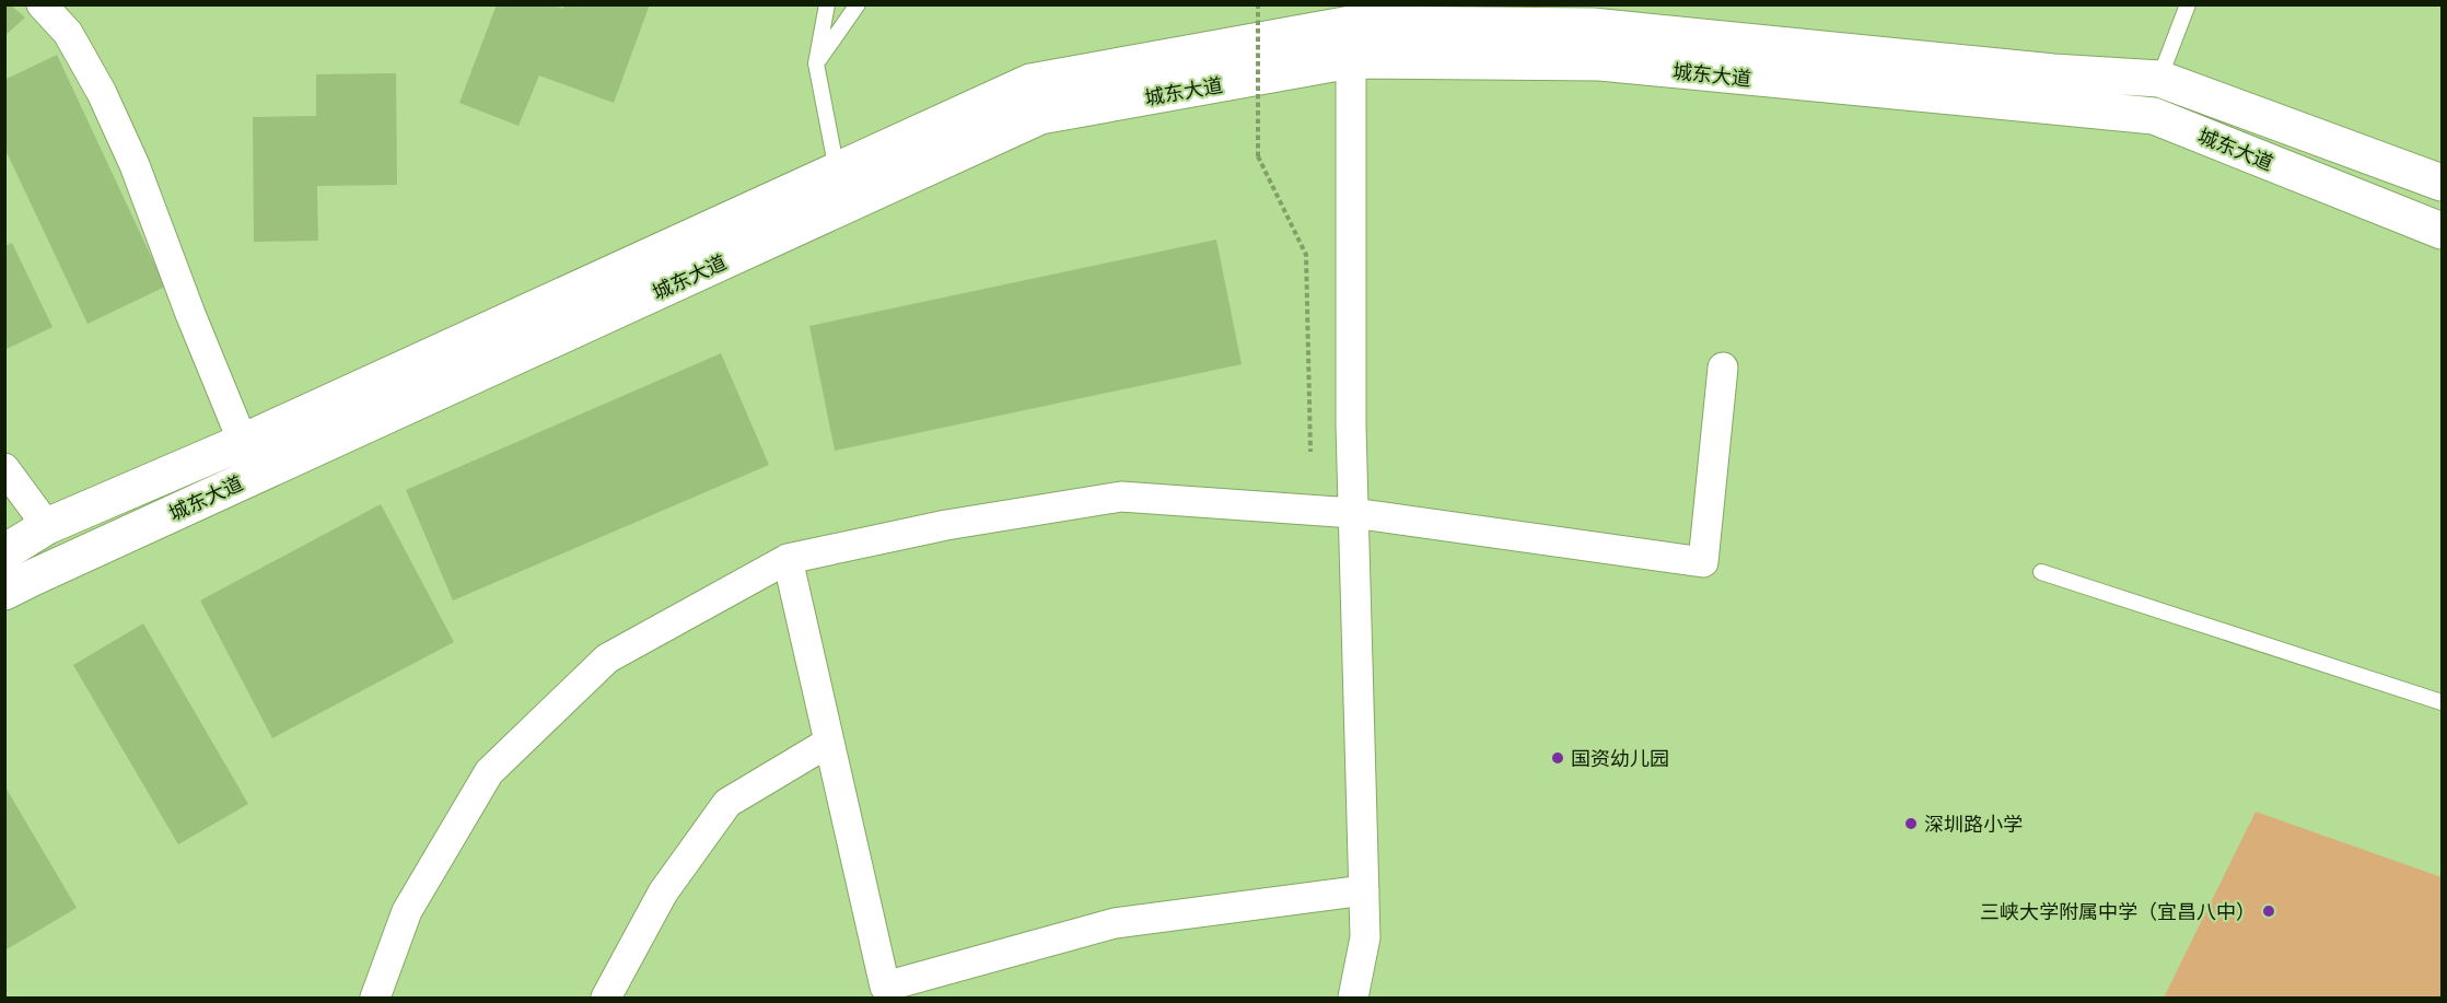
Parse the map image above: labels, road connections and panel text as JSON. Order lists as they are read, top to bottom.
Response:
{
  "streets": {
    "main road": ["城东大道"]
  },
  "places": ["国资幼儿园", "深圳路小学", "三峡大学附属中学（宜昌八中）"]
}
